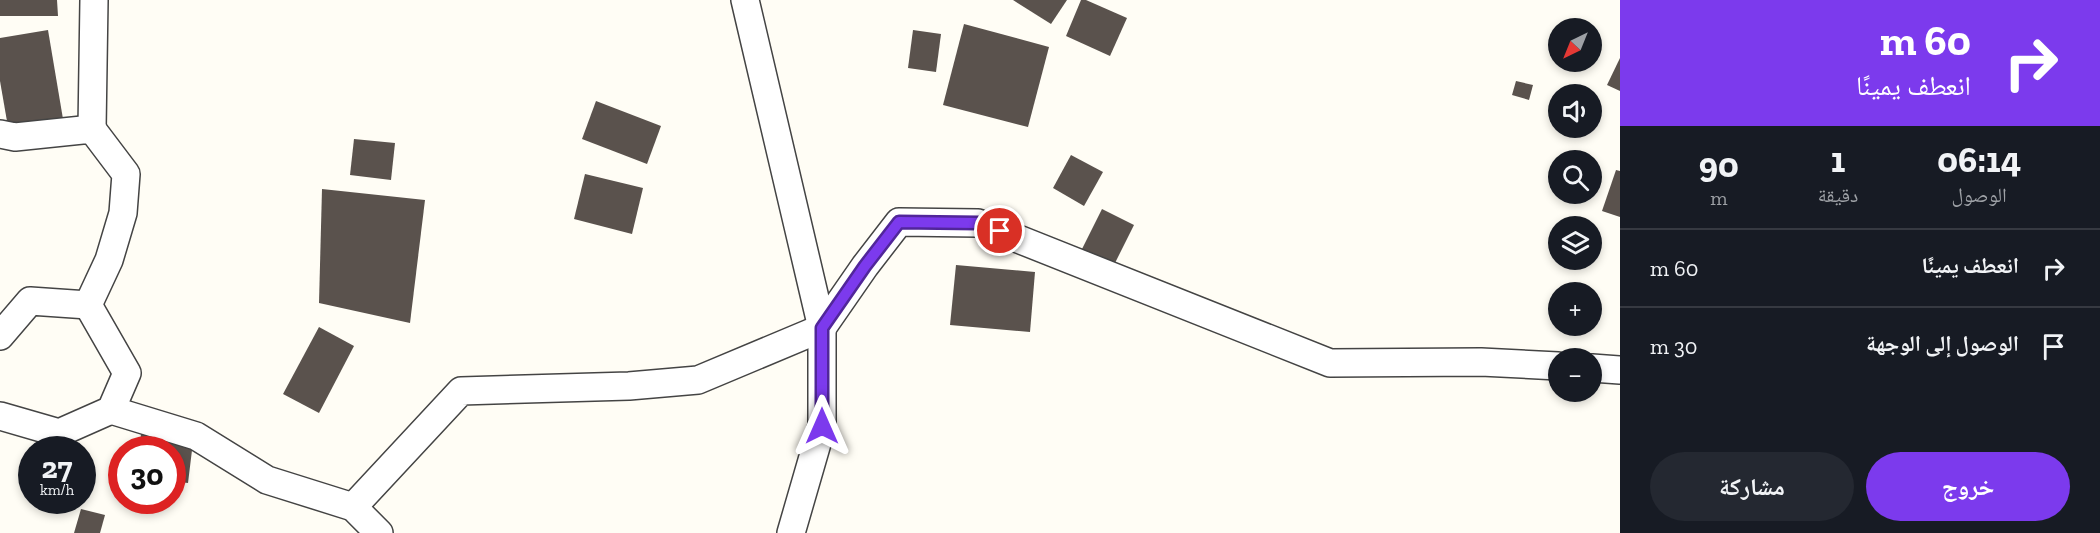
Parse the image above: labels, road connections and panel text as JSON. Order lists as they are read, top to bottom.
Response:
{
  "north": "bottom left",
  "page": {
    "turn": ["60 m", "انعطف يمينًا"],
    "map_buttons": ["+", "−"],
    "eta": [
      "06:14",
      "الوصول",
      "1",
      "دقيقة",
      "90",
      "m"
    ],
    "list": [
      {
        "name": "انعطف يمينًا",
        "value": "60 m"
      },
      {
        "name": "الوصول إلى الوجهة",
        "value": "30 m"
      }
    ],
    "speed": "27 km/h",
    "limit": "30",
    "buttons": ["خروج", "مشاركة"]
  }
}
